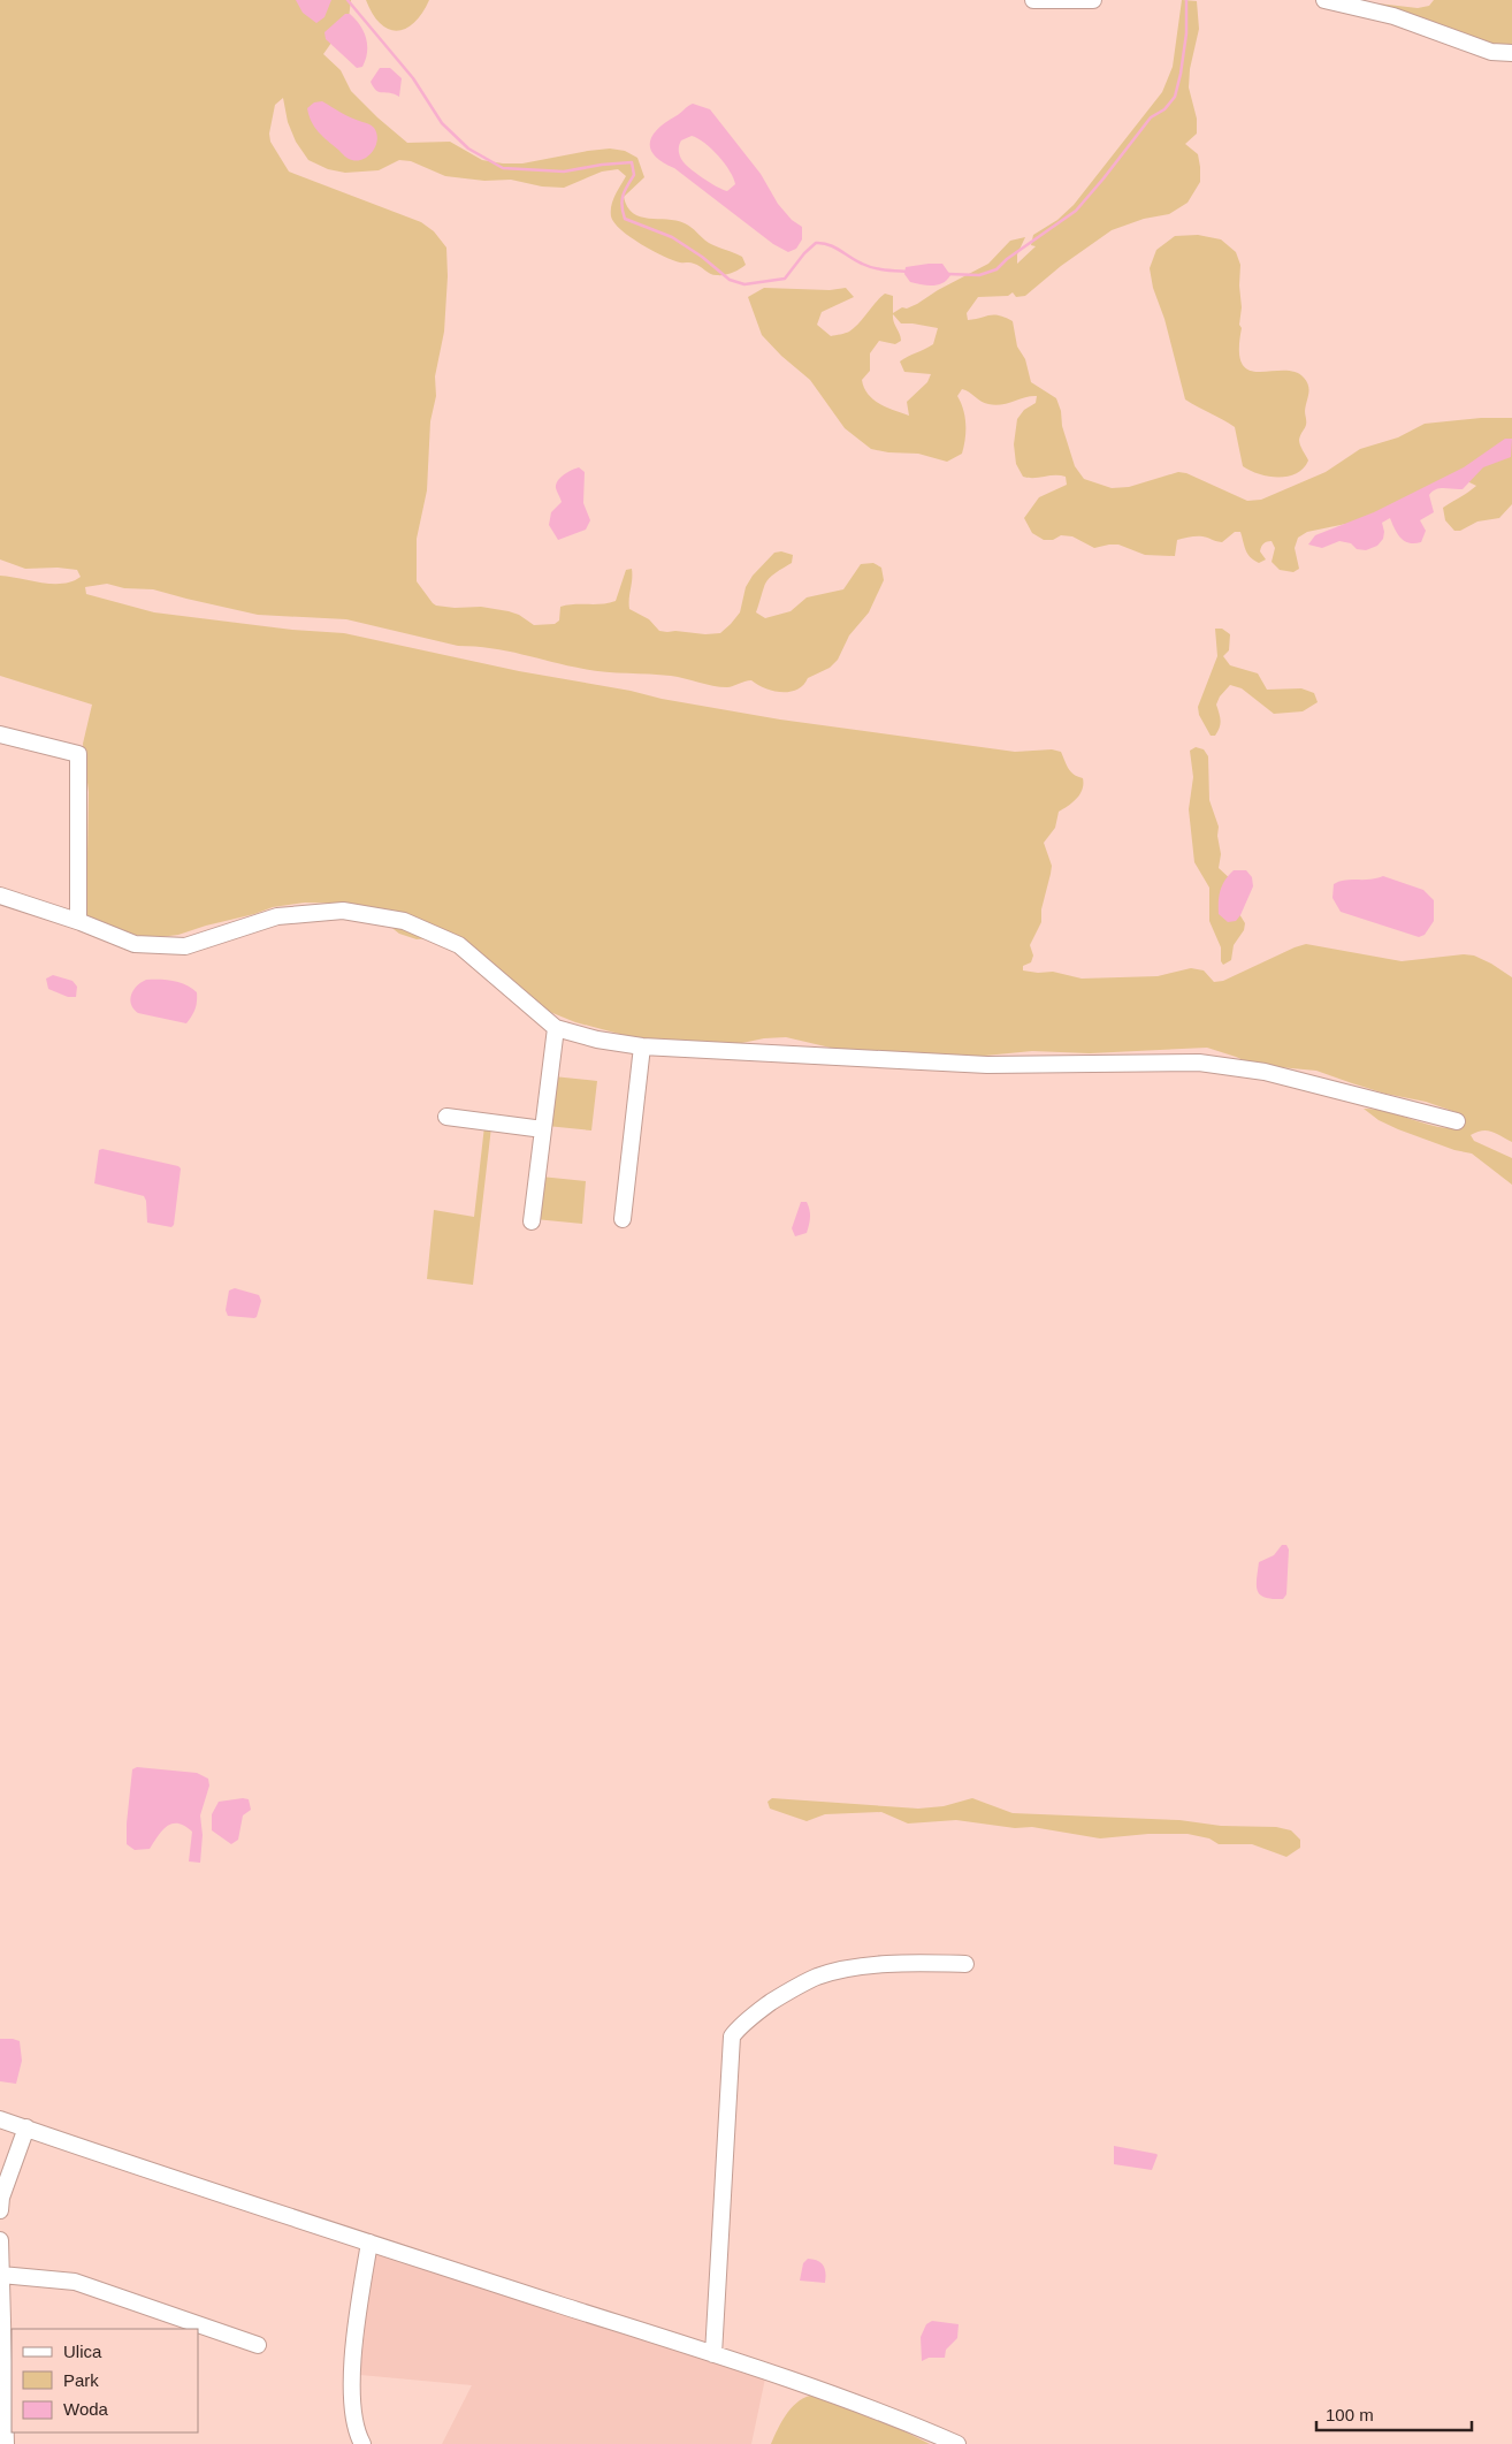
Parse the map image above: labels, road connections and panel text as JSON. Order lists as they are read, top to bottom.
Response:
{
  "legend": ["Ulica", "Park", "Woda"],
  "scale_bar": "100 m"
}
